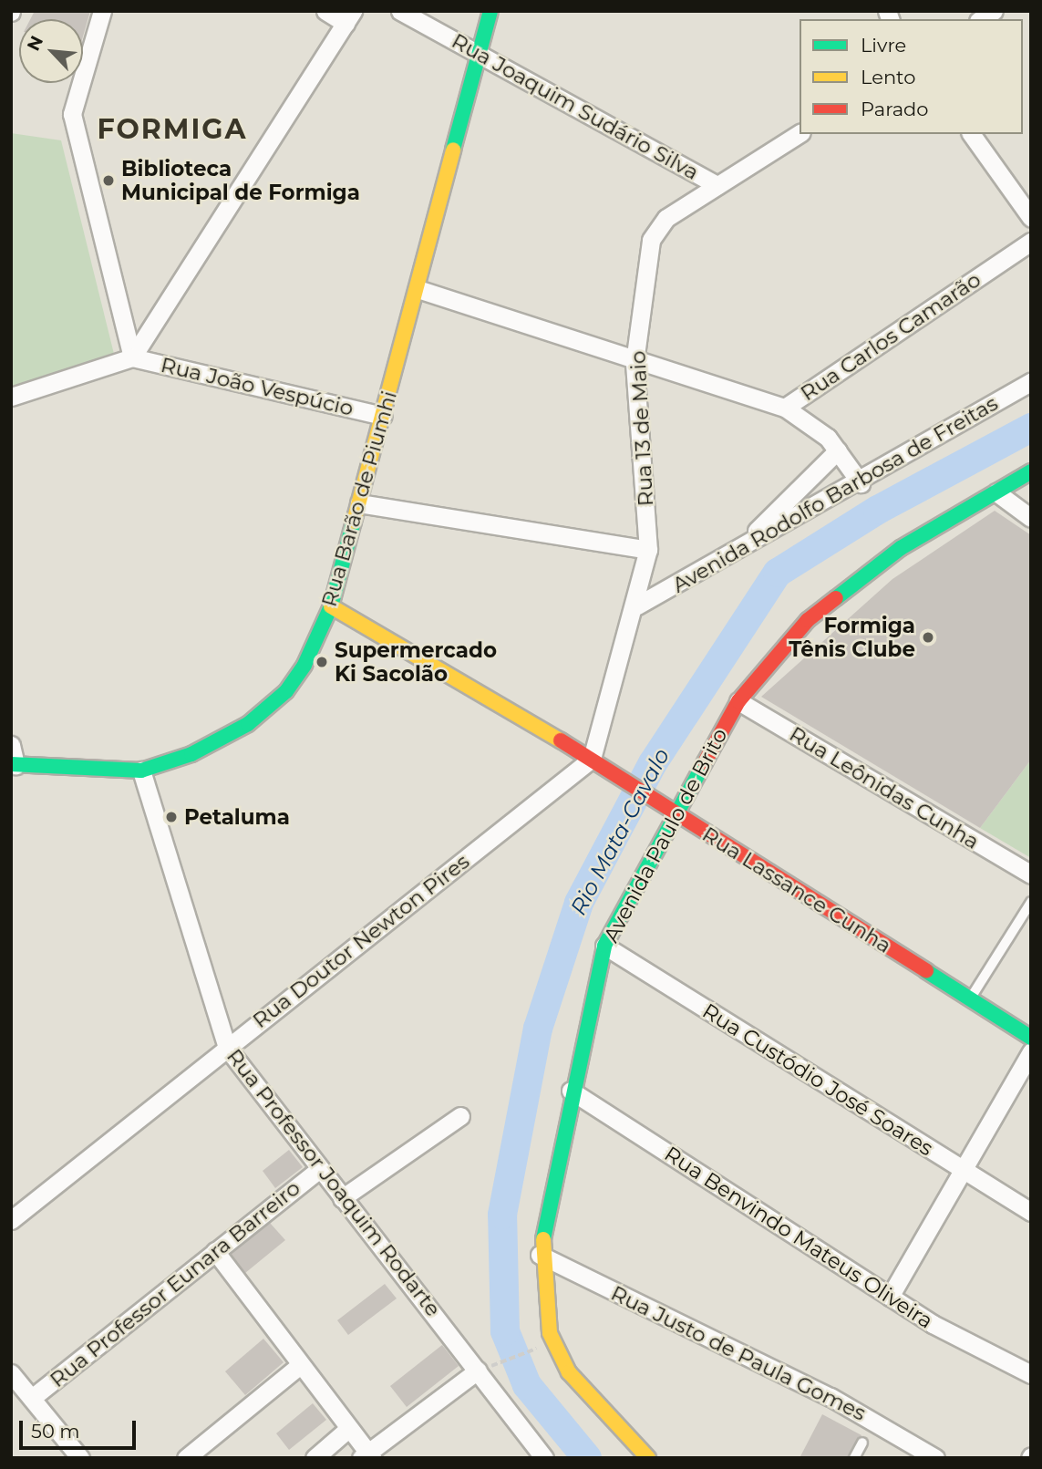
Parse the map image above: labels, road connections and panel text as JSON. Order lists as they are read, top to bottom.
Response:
{
  "streets": {
    "street": [
      "Rua Joaquim Sudário Silva",
      "Rua Carlos Camarão",
      "Rua João Vespúcio",
      "Rua 13 de Maio",
      "Avenida Rodolfo Barbosa de Freitas",
      "Rua Barão de Piumhi",
      "Rua Leônidas Cunha",
      "Avenida Paulo de Brito",
      "Rua Lassance Cunha",
      "Rua Doutor Newton Pires",
      "Rua Custódio José Soares",
      "Rua Professor Joaquim Rodarte",
      "Rua Benvindo Mateus Oliveira",
      "Rua Professor Eunara Barreiro",
      "Rua Justo de Paula Gomes"
    ]
  },
  "crossings": [
    ["Rua Joaquim Sudário Silva", "Rua 13 de Maio"],
    ["Rua Joaquim Sudário Silva", "Rua Barão de Piumhi"],
    ["Rua Carlos Camarão", "Rua 13 de Maio"],
    ["Rua Carlos Camarão", "Rua Barão de Piumhi"],
    ["Rua João Vespúcio", "Rua Barão de Piumhi"],
    ["Rua 13 de Maio", "Avenida Rodolfo Barbosa de Freitas"],
    ["Rua 13 de Maio", "Rua Lassance Cunha"],
    ["Rua 13 de Maio", "Rua Doutor Newton Pires"],
    ["Rua Barão de Piumhi", "Rua Lassance Cunha"],
    ["Rua Barão de Piumhi", "Rua Professor Joaquim Rodarte"],
    ["Rua Leônidas Cunha", "Avenida Paulo de Brito"],
    ["Avenida Paulo de Brito", "Rua Lassance Cunha"],
    ["Avenida Paulo de Brito", "Rua Custódio José Soares"],
    ["Avenida Paulo de Brito", "Rua Benvindo Mateus Oliveira"],
    ["Avenida Paulo de Brito", "Rua Justo de Paula Gomes"],
    ["Rua Lassance Cunha", "Rua Doutor Newton Pires"],
    ["Rua Doutor Newton Pires", "Rua Professor Joaquim Rodarte"],
    ["Rua Professor Joaquim Rodarte", "Rua Professor Eunara Barreiro"]
  ],
  "districts": ["FORMIGA"],
  "water": ["Rio Mata-Cavalo"],
  "places": [
    "Biblioteca Municipal de Formiga",
    "Formiga Tênis Clube",
    "Supermercado Ki Sacolão",
    "Petaluma"
  ],
  "legend": ["Livre", "Lento", "Parado"],
  "scale_bar": "50 m",
  "north": "top left"
}
